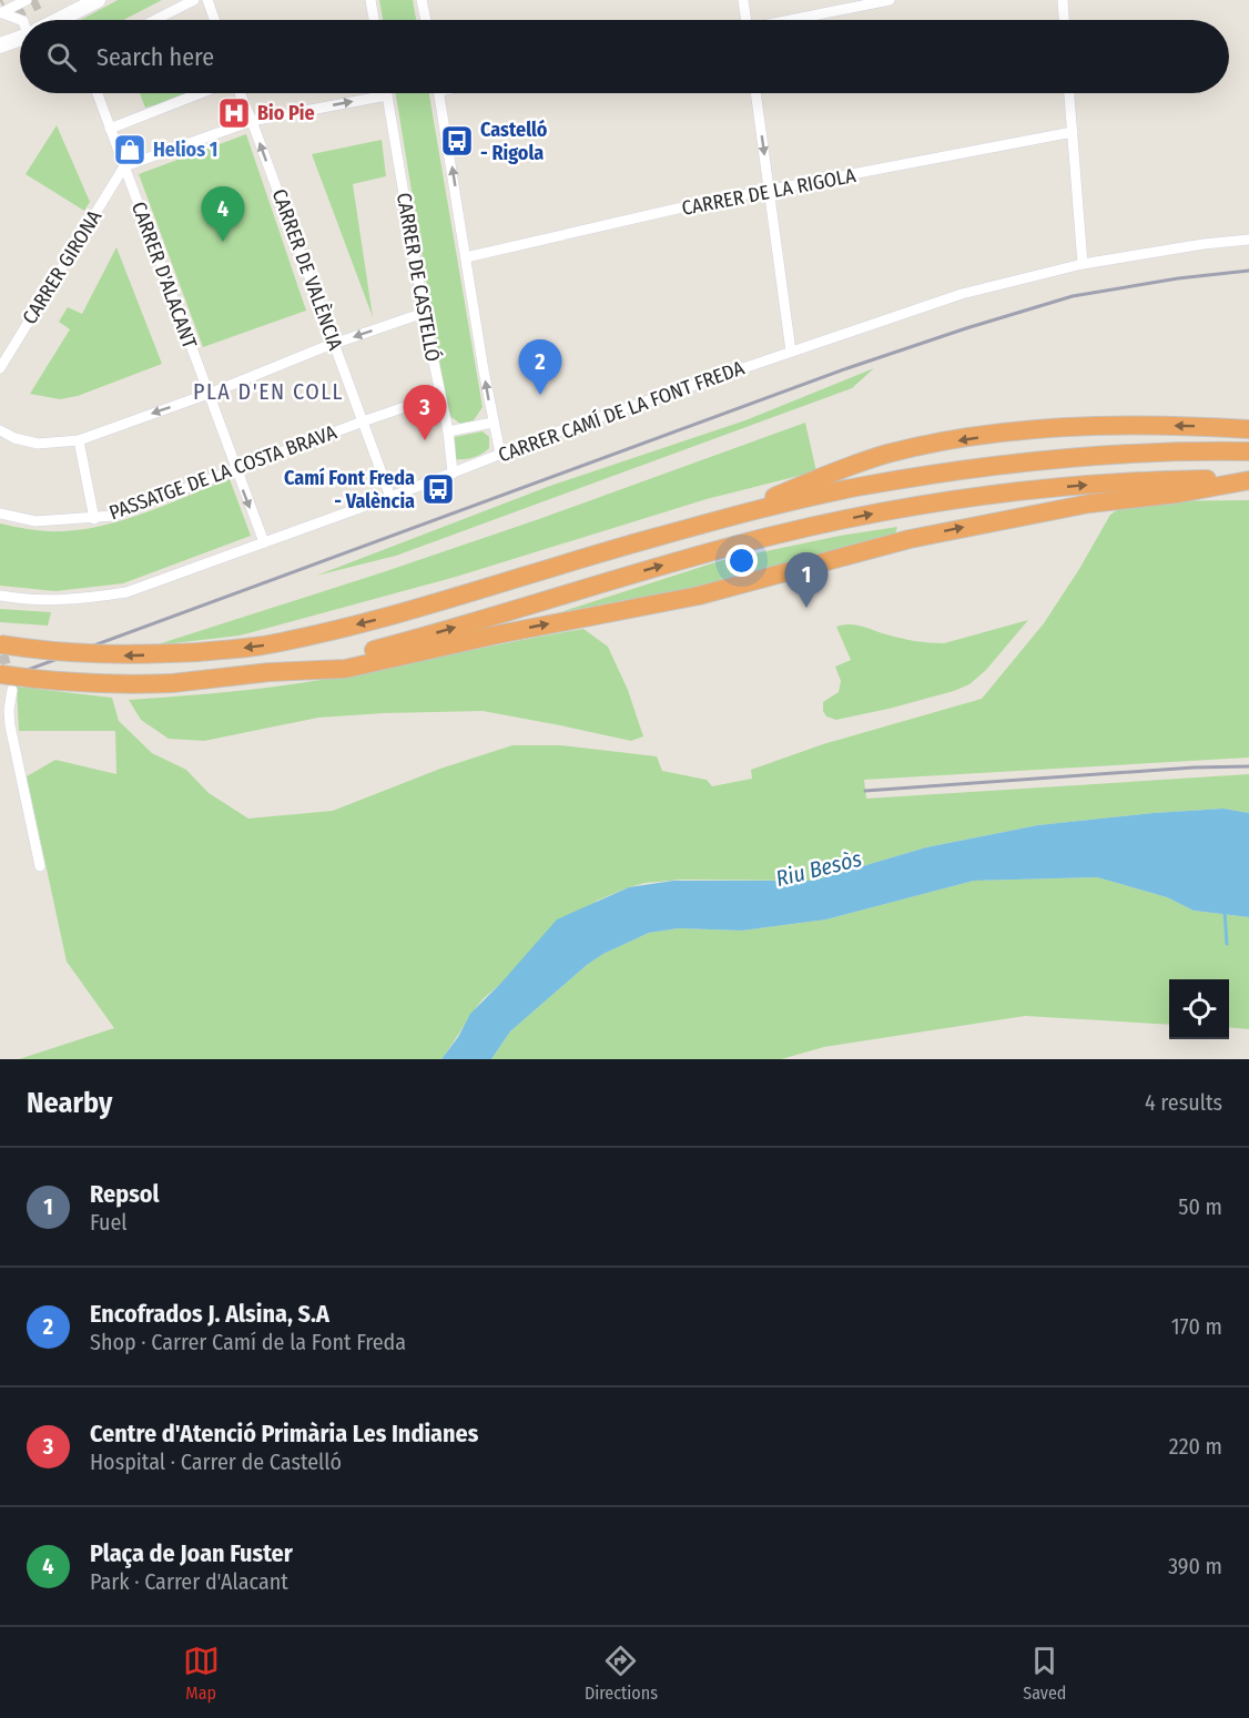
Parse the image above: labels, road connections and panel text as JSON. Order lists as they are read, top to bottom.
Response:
{
  "streets": {
    "street": [
      "CARRER DE LA RIGOLA",
      "CARRER GIRONA",
      "CARRER DE VALÈNCIA",
      "CARRER D'ALACANT",
      "CARRER DE CASTELLÓ",
      "CARRER CAMÍ DE LA FONT FREDA",
      "PASSATGE DE LA COSTA BRAVA"
    ]
  },
  "crossings": [
    ["CARRER GIRONA", "CARRER D'ALACANT"],
    ["CARRER DE VALÈNCIA", "CARRER CAMÍ DE LA FONT FREDA"],
    ["CARRER DE VALÈNCIA", "PASSATGE DE LA COSTA BRAVA"],
    ["CARRER D'ALACANT", "CARRER CAMÍ DE LA FONT FREDA"],
    ["CARRER D'ALACANT", "PASSATGE DE LA COSTA BRAVA"],
    ["CARRER DE CASTELLÓ", "CARRER CAMÍ DE LA FONT FREDA"],
    ["CARRER DE CASTELLÓ", "PASSATGE DE LA COSTA BRAVA"]
  ],
  "one_way": ["CARRER DE VALÈNCIA"],
  "districts": ["PLA D'EN COLL"],
  "water": ["Riu Besòs"],
  "places": {
    "hospital": ["Bio Pie"],
    "bus stop": ["Castelló - Rigola", "Camí Font Freda - València"],
    "shop": ["Helios 1"]
  },
  "page": {
    "search": "Search here",
    "pins": [
      "4",
      "2",
      "3",
      "1"
    ],
    "heading": ["Nearby", "4 results"],
    "list": [
      {
        "mark": "1",
        "name": "Repsol",
        "note": "Fuel",
        "value": "50 m"
      },
      {
        "mark": "2",
        "name": "Encofrados J. Alsina, S.A",
        "note": "Shop · Carrer Camí de la Font Freda",
        "value": "170 m"
      },
      {
        "mark": "3",
        "name": "Centre d'Atenció Primària Les Indianes",
        "note": "Hospital · Carrer de Castelló",
        "value": "220 m"
      },
      {
        "mark": "4",
        "name": "Plaça de Joan Fuster",
        "note": "Park · Carrer d'Alacant",
        "value": "390 m"
      }
    ],
    "nav": ["Map", "Directions", "Saved"]
  }
}
